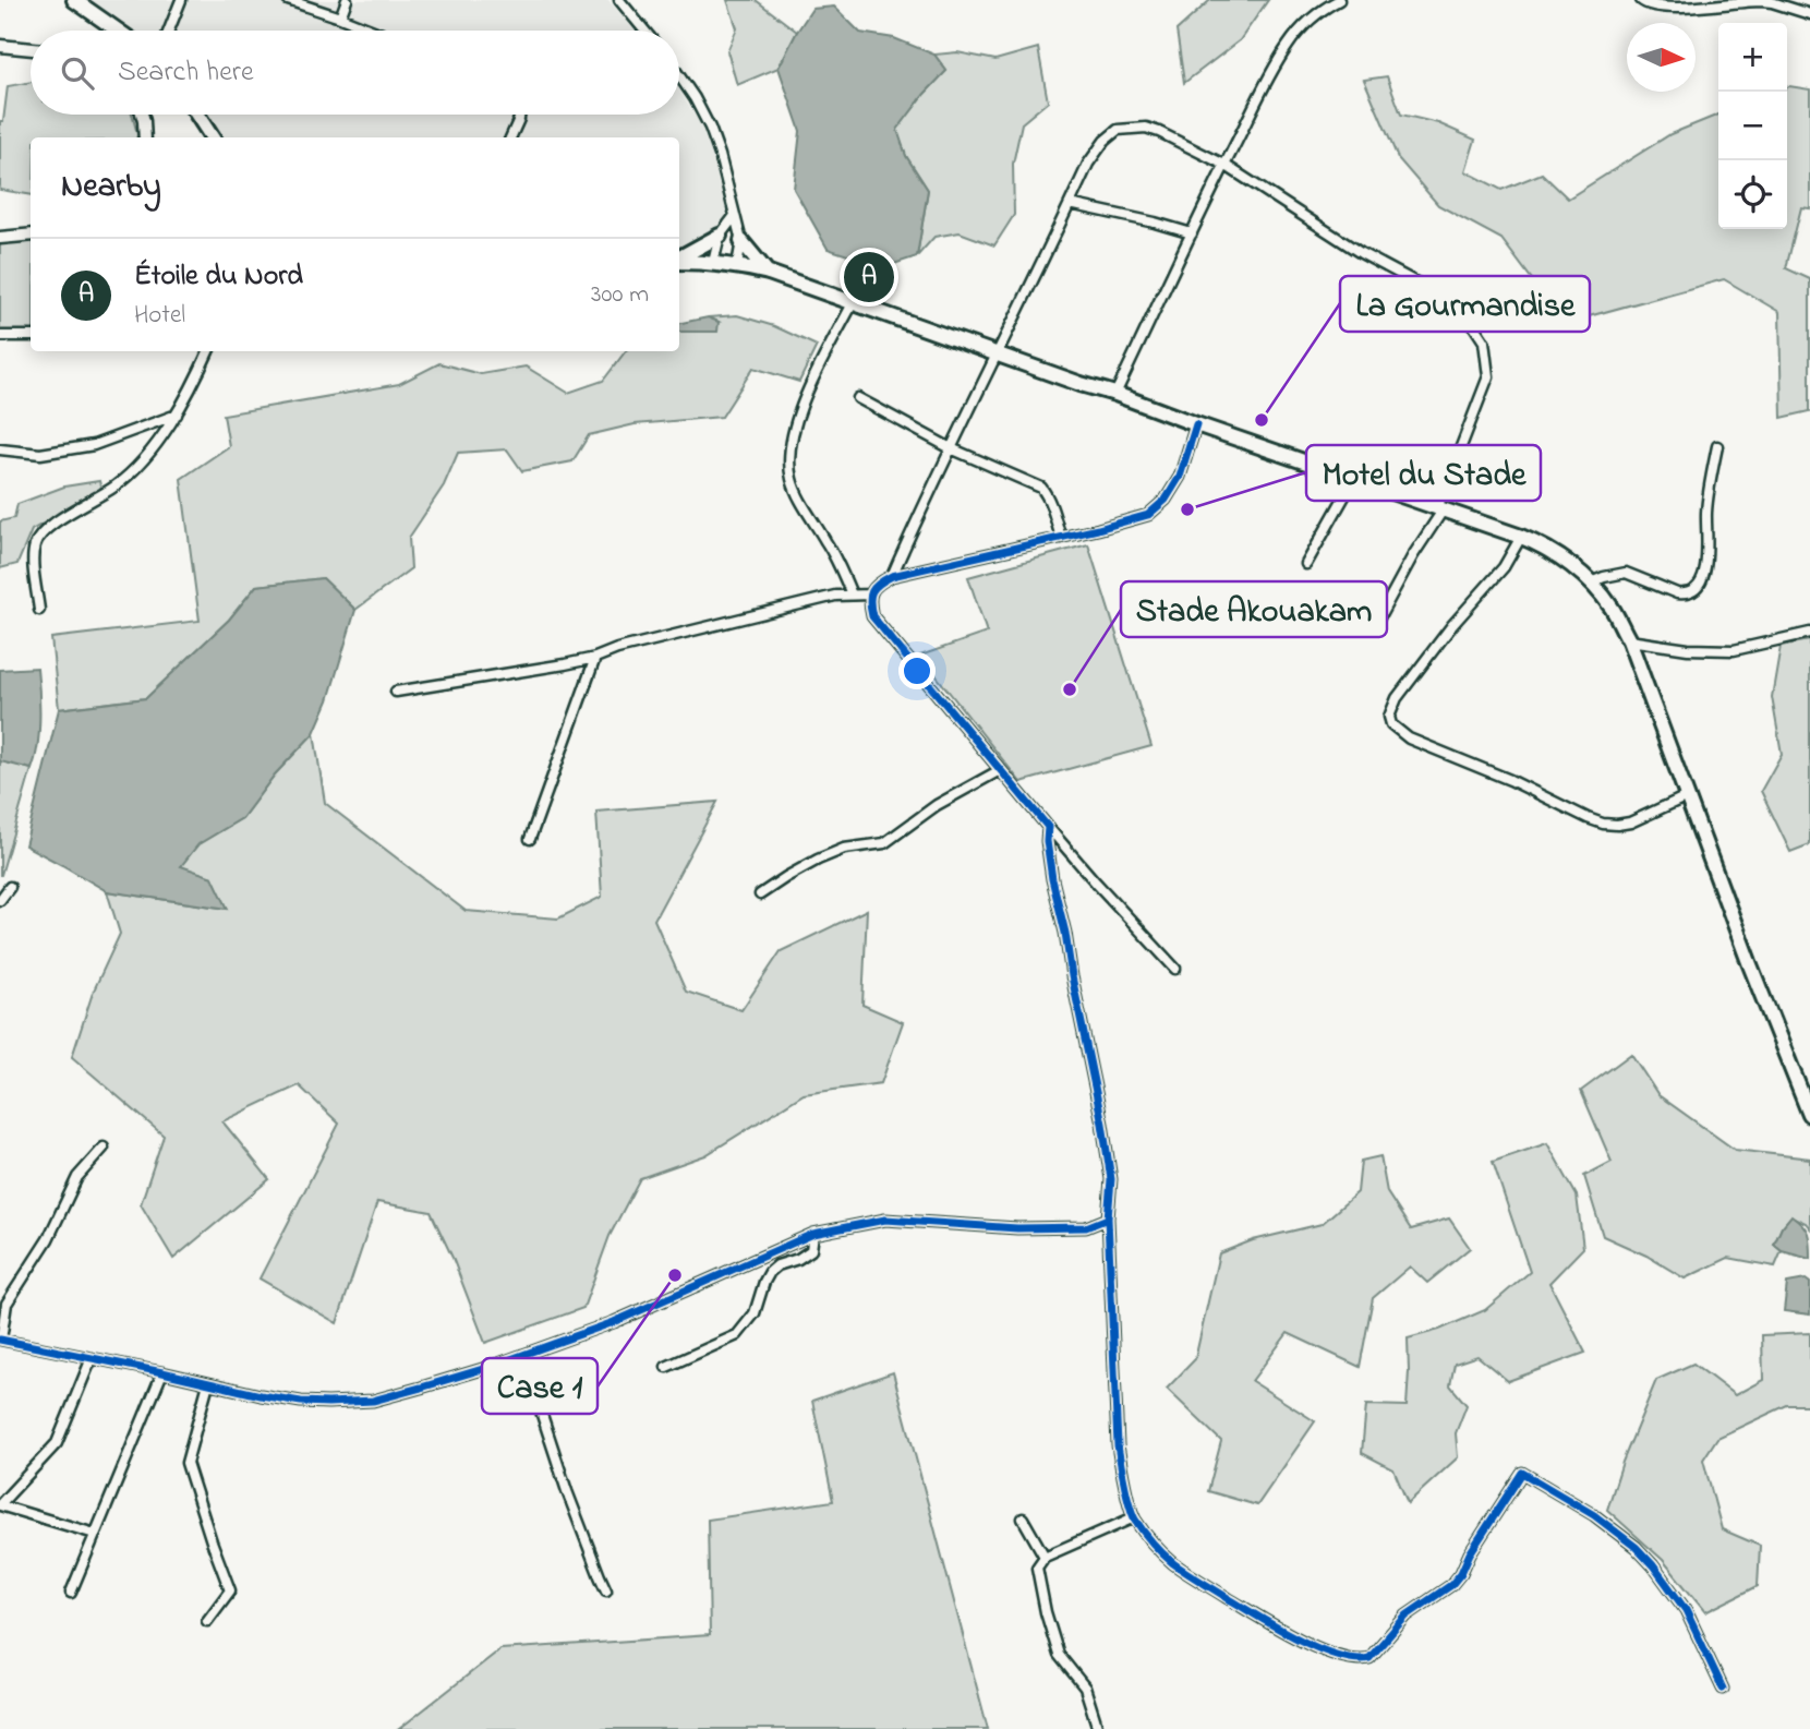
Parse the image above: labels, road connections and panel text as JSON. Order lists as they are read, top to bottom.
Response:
{
  "places": [
    "La Gourmandise",
    "Motel du Stade",
    "Stade Akouakam",
    "Case 1"
  ],
  "north": "right",
  "page": {
    "map_buttons": ["+", "−"],
    "search": "Search here",
    "heading": "Nearby",
    "list": [
      {
        "mark": "A",
        "name": "Étoile du Nord",
        "note": "Hotel",
        "value": "300 m"
      }
    ],
    "pins": "A"
  }
}
